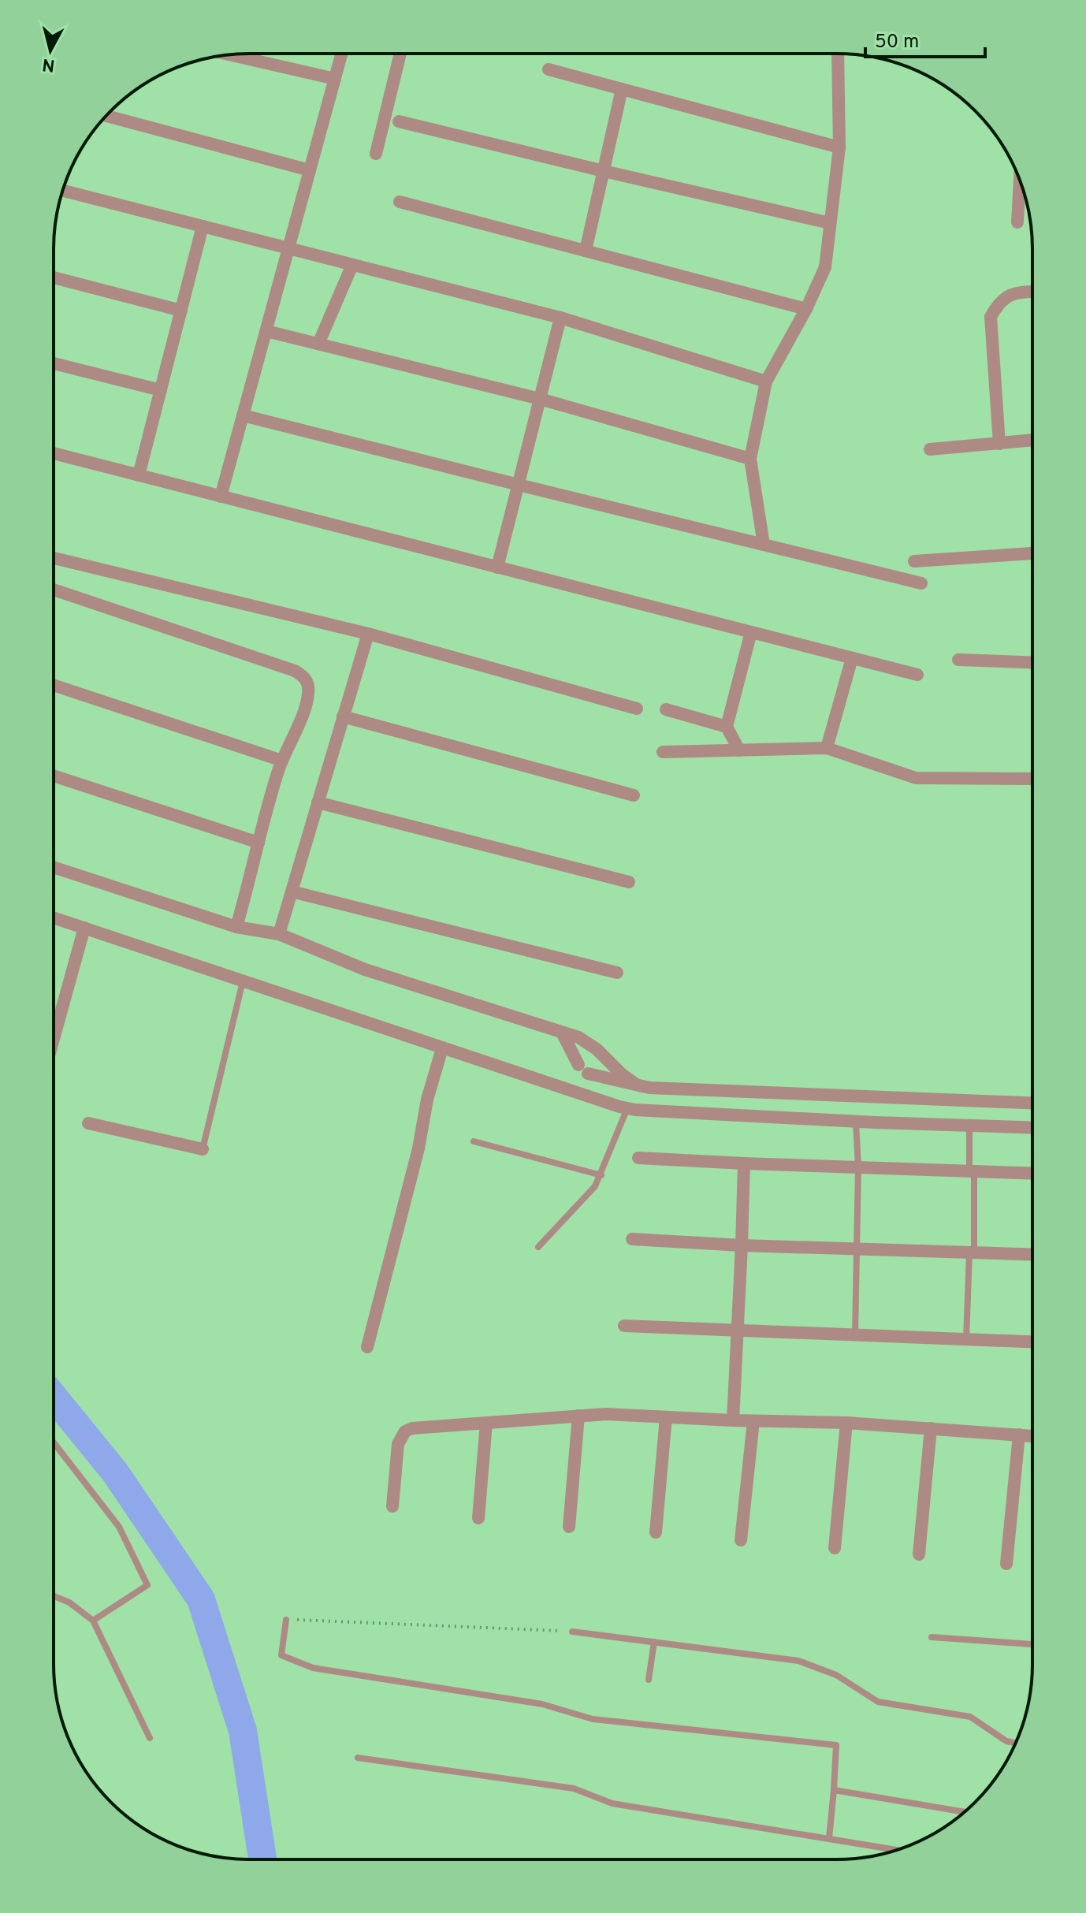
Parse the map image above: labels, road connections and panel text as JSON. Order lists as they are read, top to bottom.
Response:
{
  "scale_bar": "50 m",
  "north": "bottom"
}
